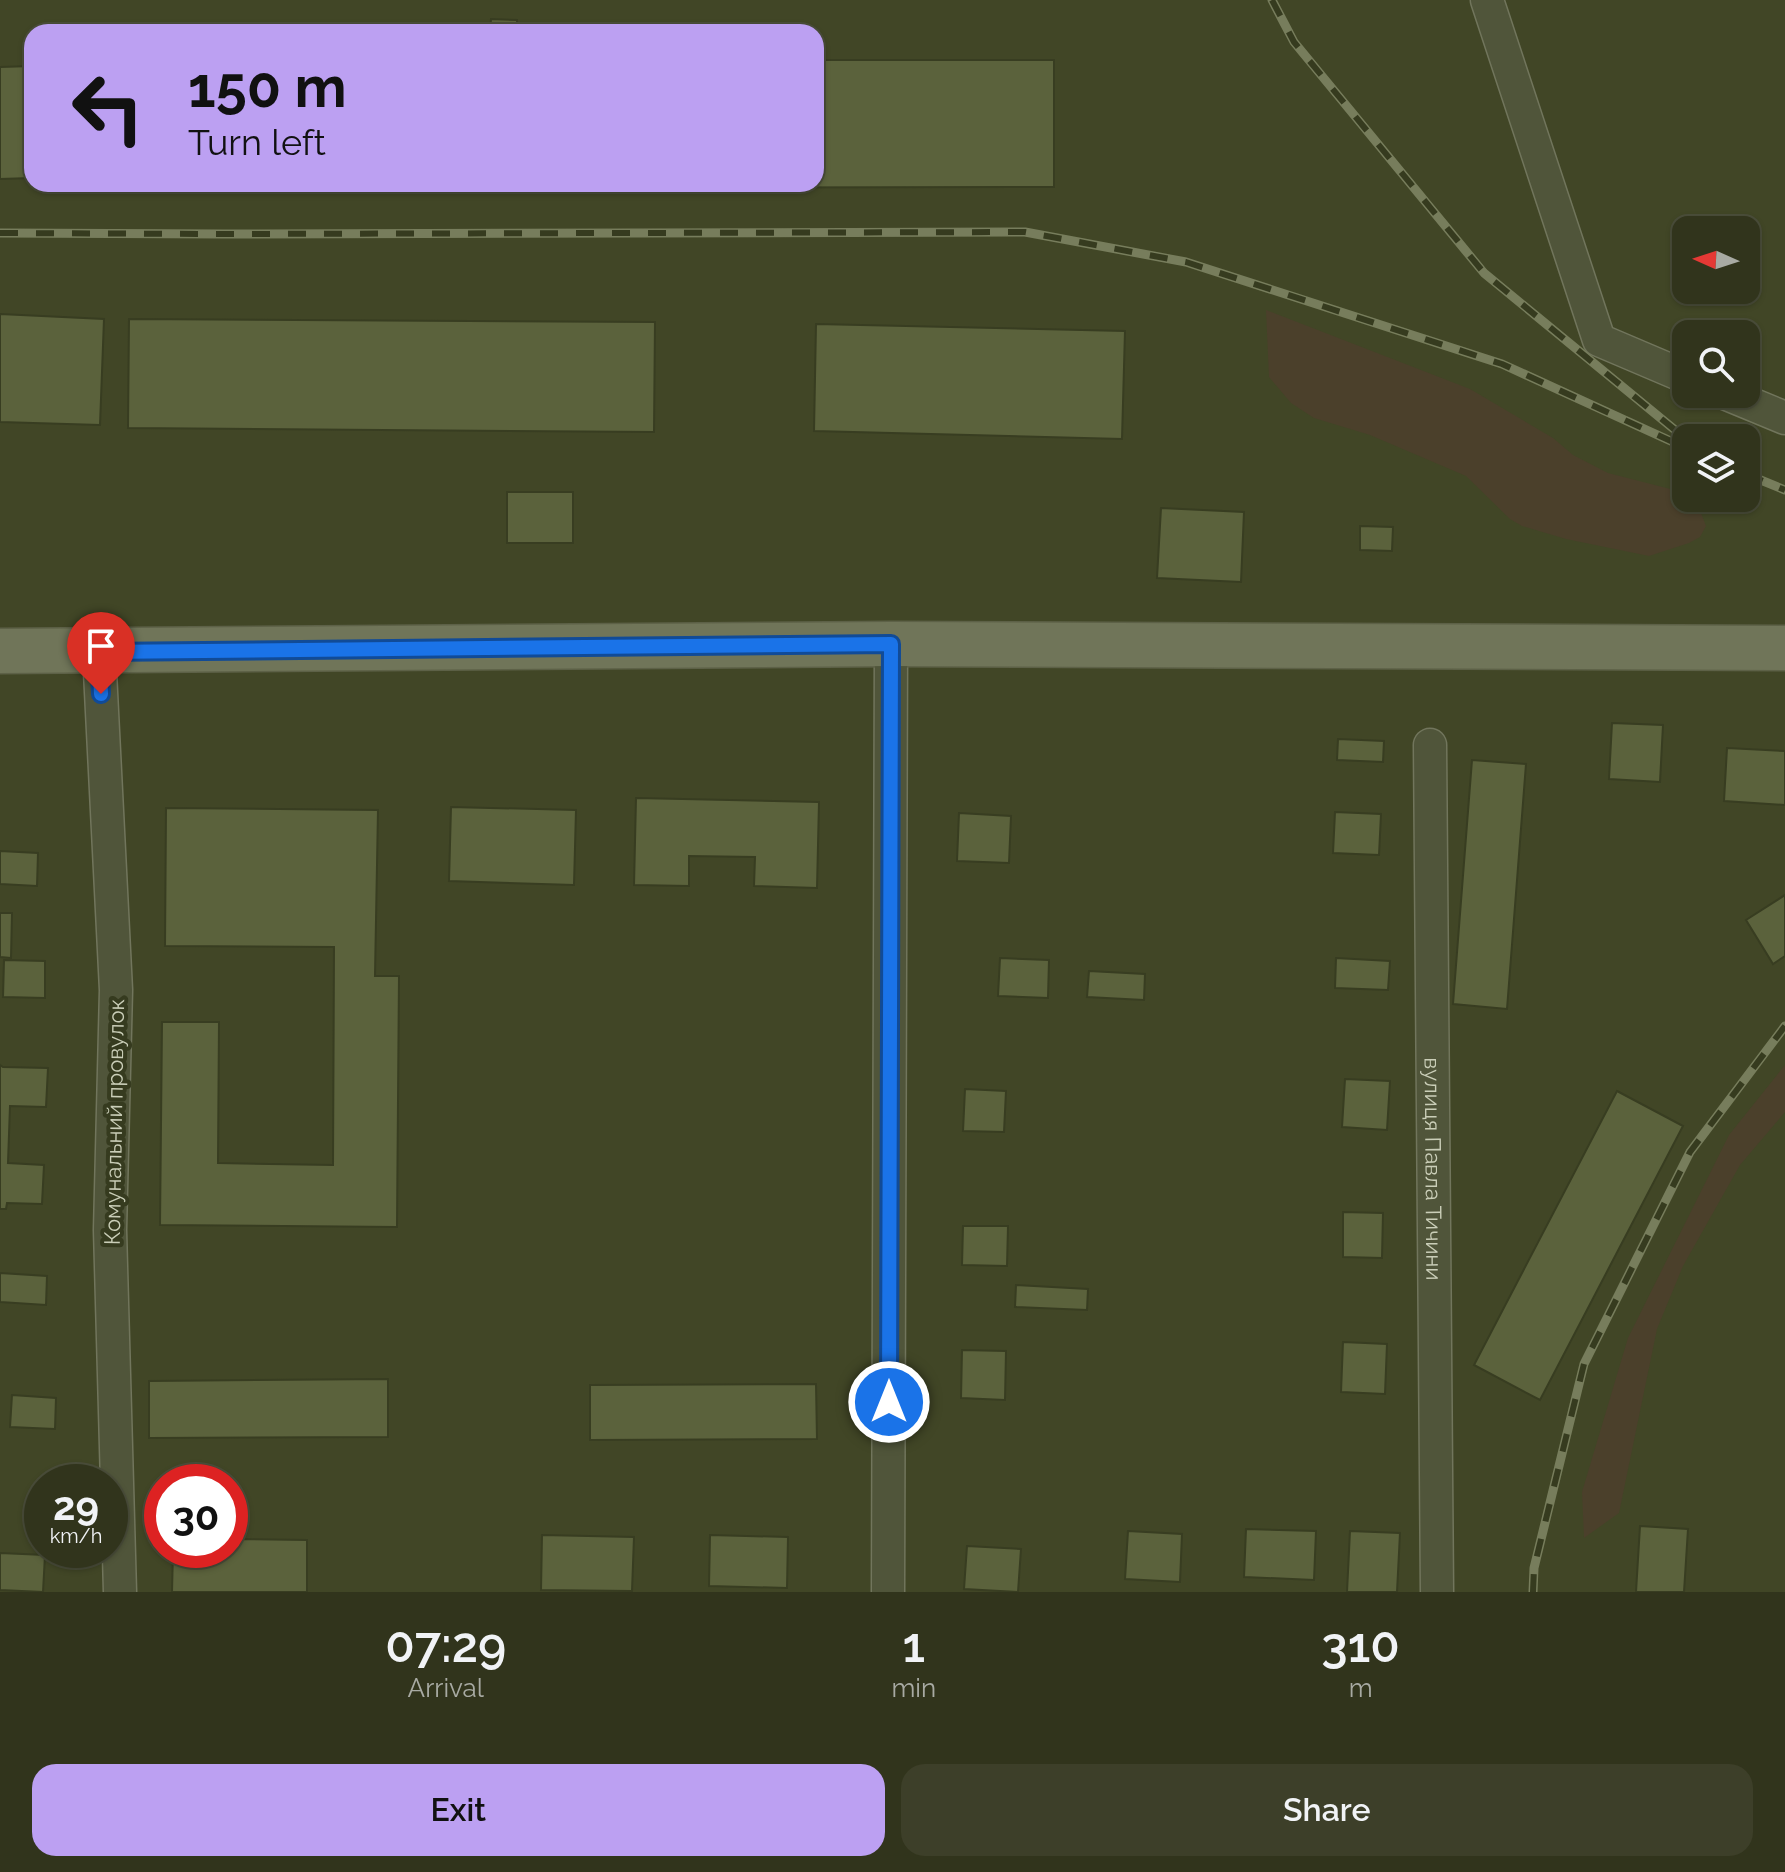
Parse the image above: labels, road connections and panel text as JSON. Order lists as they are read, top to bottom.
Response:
{
  "streets": {
    "street": ["Комунальний провулок", "вулиця Павла Тичини"]
  },
  "north": "left",
  "page": {
    "turn": ["150 m", "Turn left"],
    "speed": "29 km/h",
    "limit": "30",
    "eta": [
      "07:29",
      "Arrival",
      "1",
      "min",
      "310",
      "m"
    ],
    "buttons": ["Exit", "Share"]
  }
}
